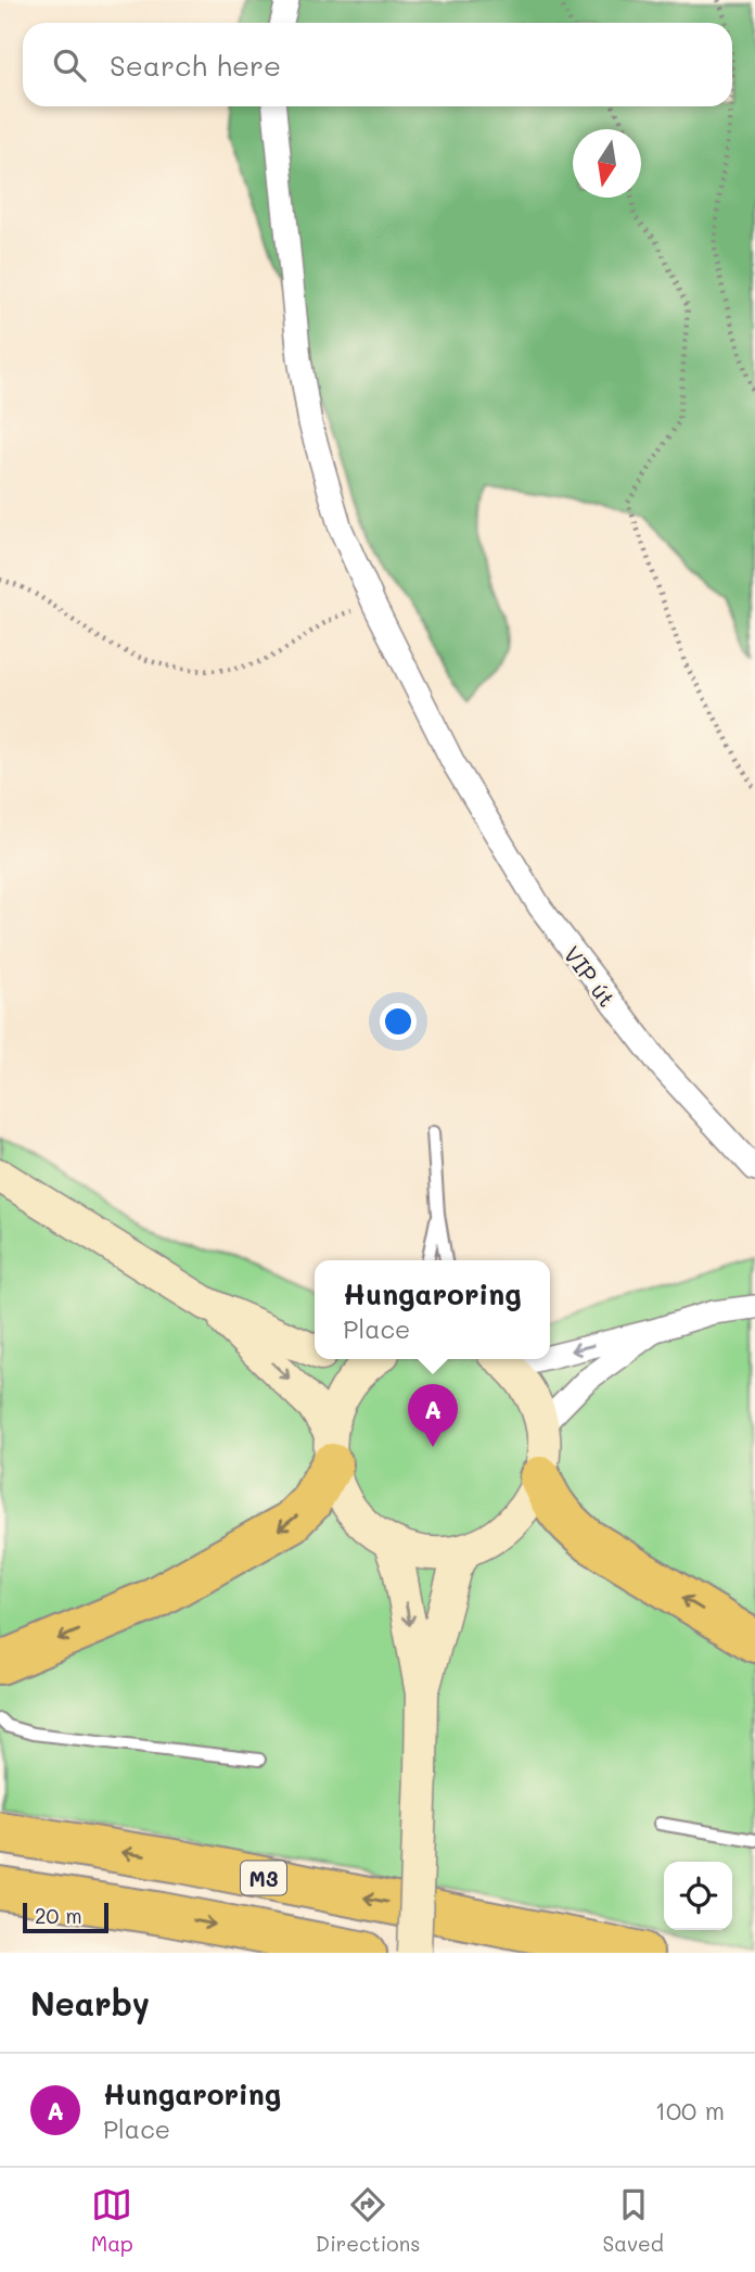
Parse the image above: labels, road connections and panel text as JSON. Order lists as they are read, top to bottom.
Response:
{
  "streets": {
    "highway": ["M3"],
    "street": ["VIP út"]
  },
  "scale_bar": "20 m",
  "north": "bottom",
  "page": {
    "search": "Search here",
    "popup": ["Hungaroring", "Place"],
    "pins": "A",
    "scale": "20 m",
    "heading": "Nearby",
    "list": [
      {
        "mark": "A",
        "name": "Hungaroring",
        "note": "Place",
        "value": "100 m"
      }
    ],
    "nav": ["Map", "Directions", "Saved"]
  }
}
